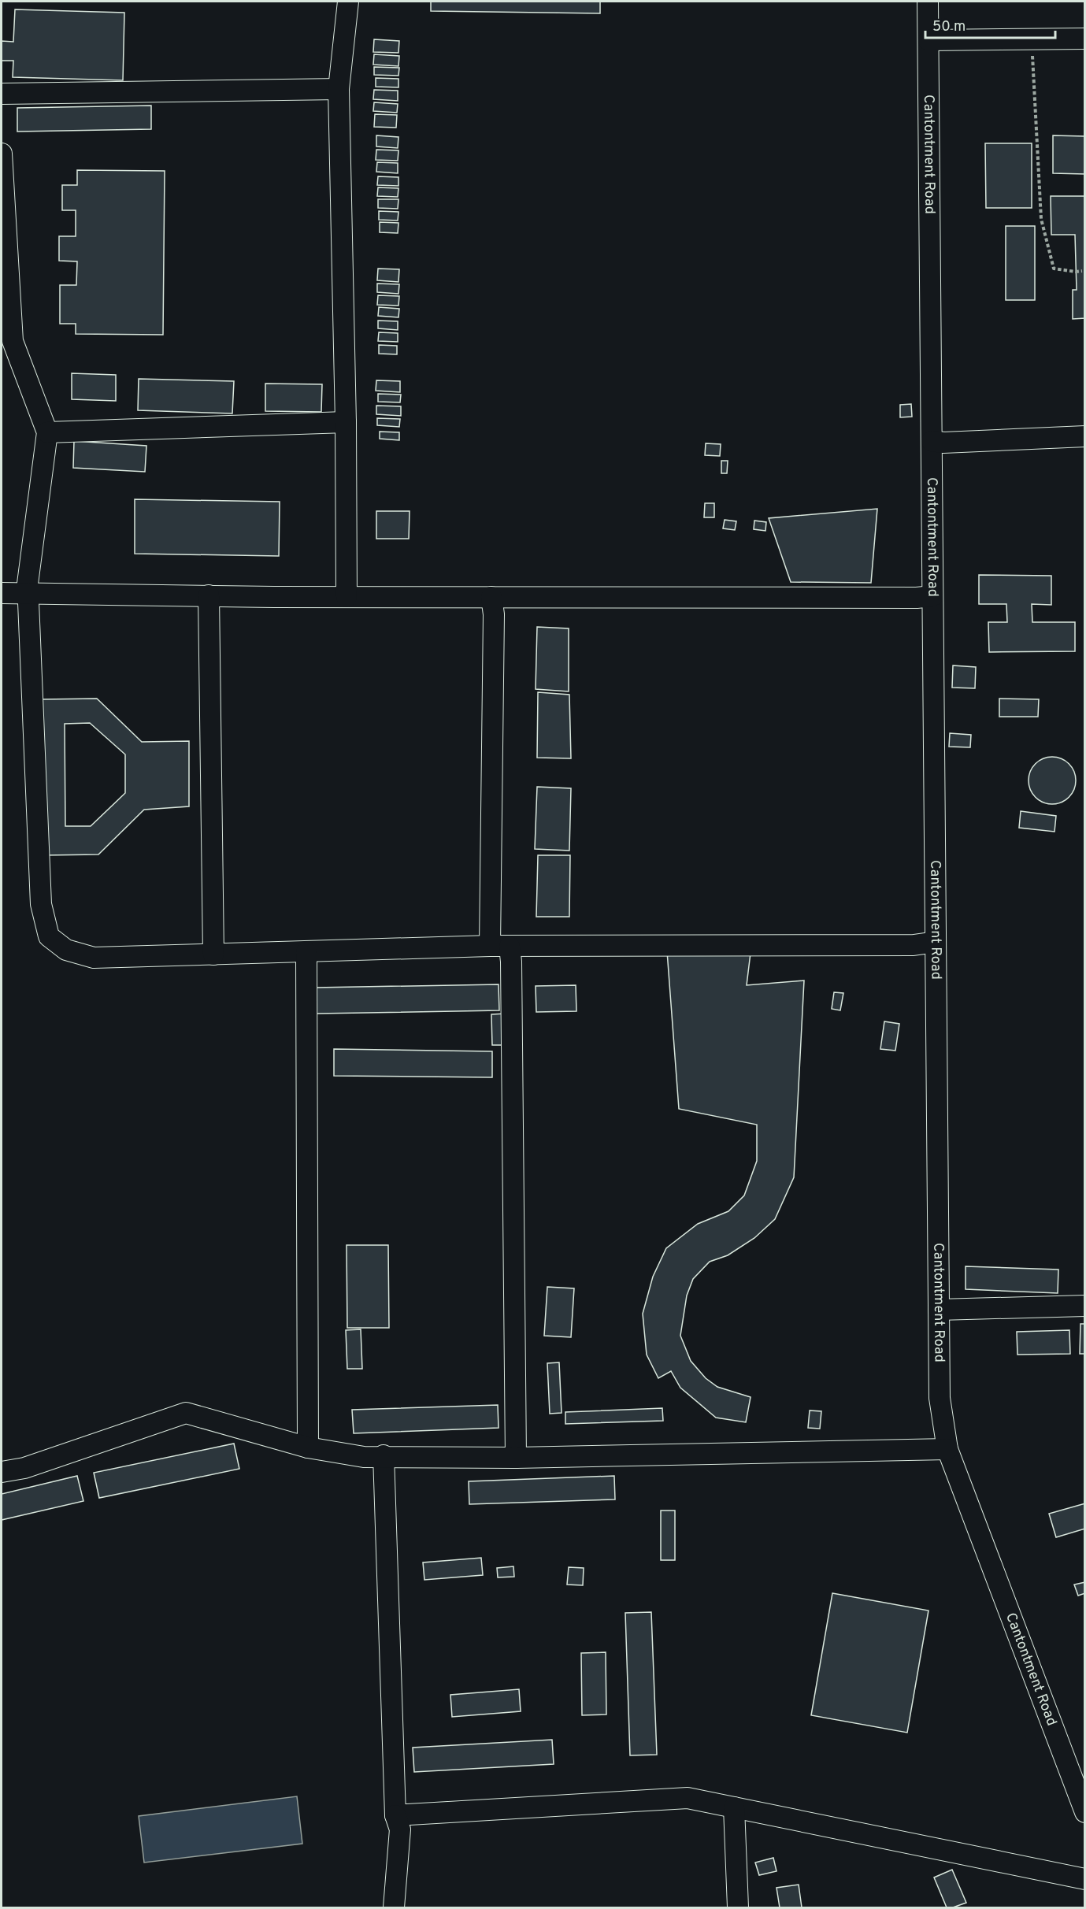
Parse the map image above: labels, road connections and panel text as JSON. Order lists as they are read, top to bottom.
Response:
{
  "streets": {
    "street": ["Cantontment Road"]
  },
  "scale_bar": "50 m"
}
